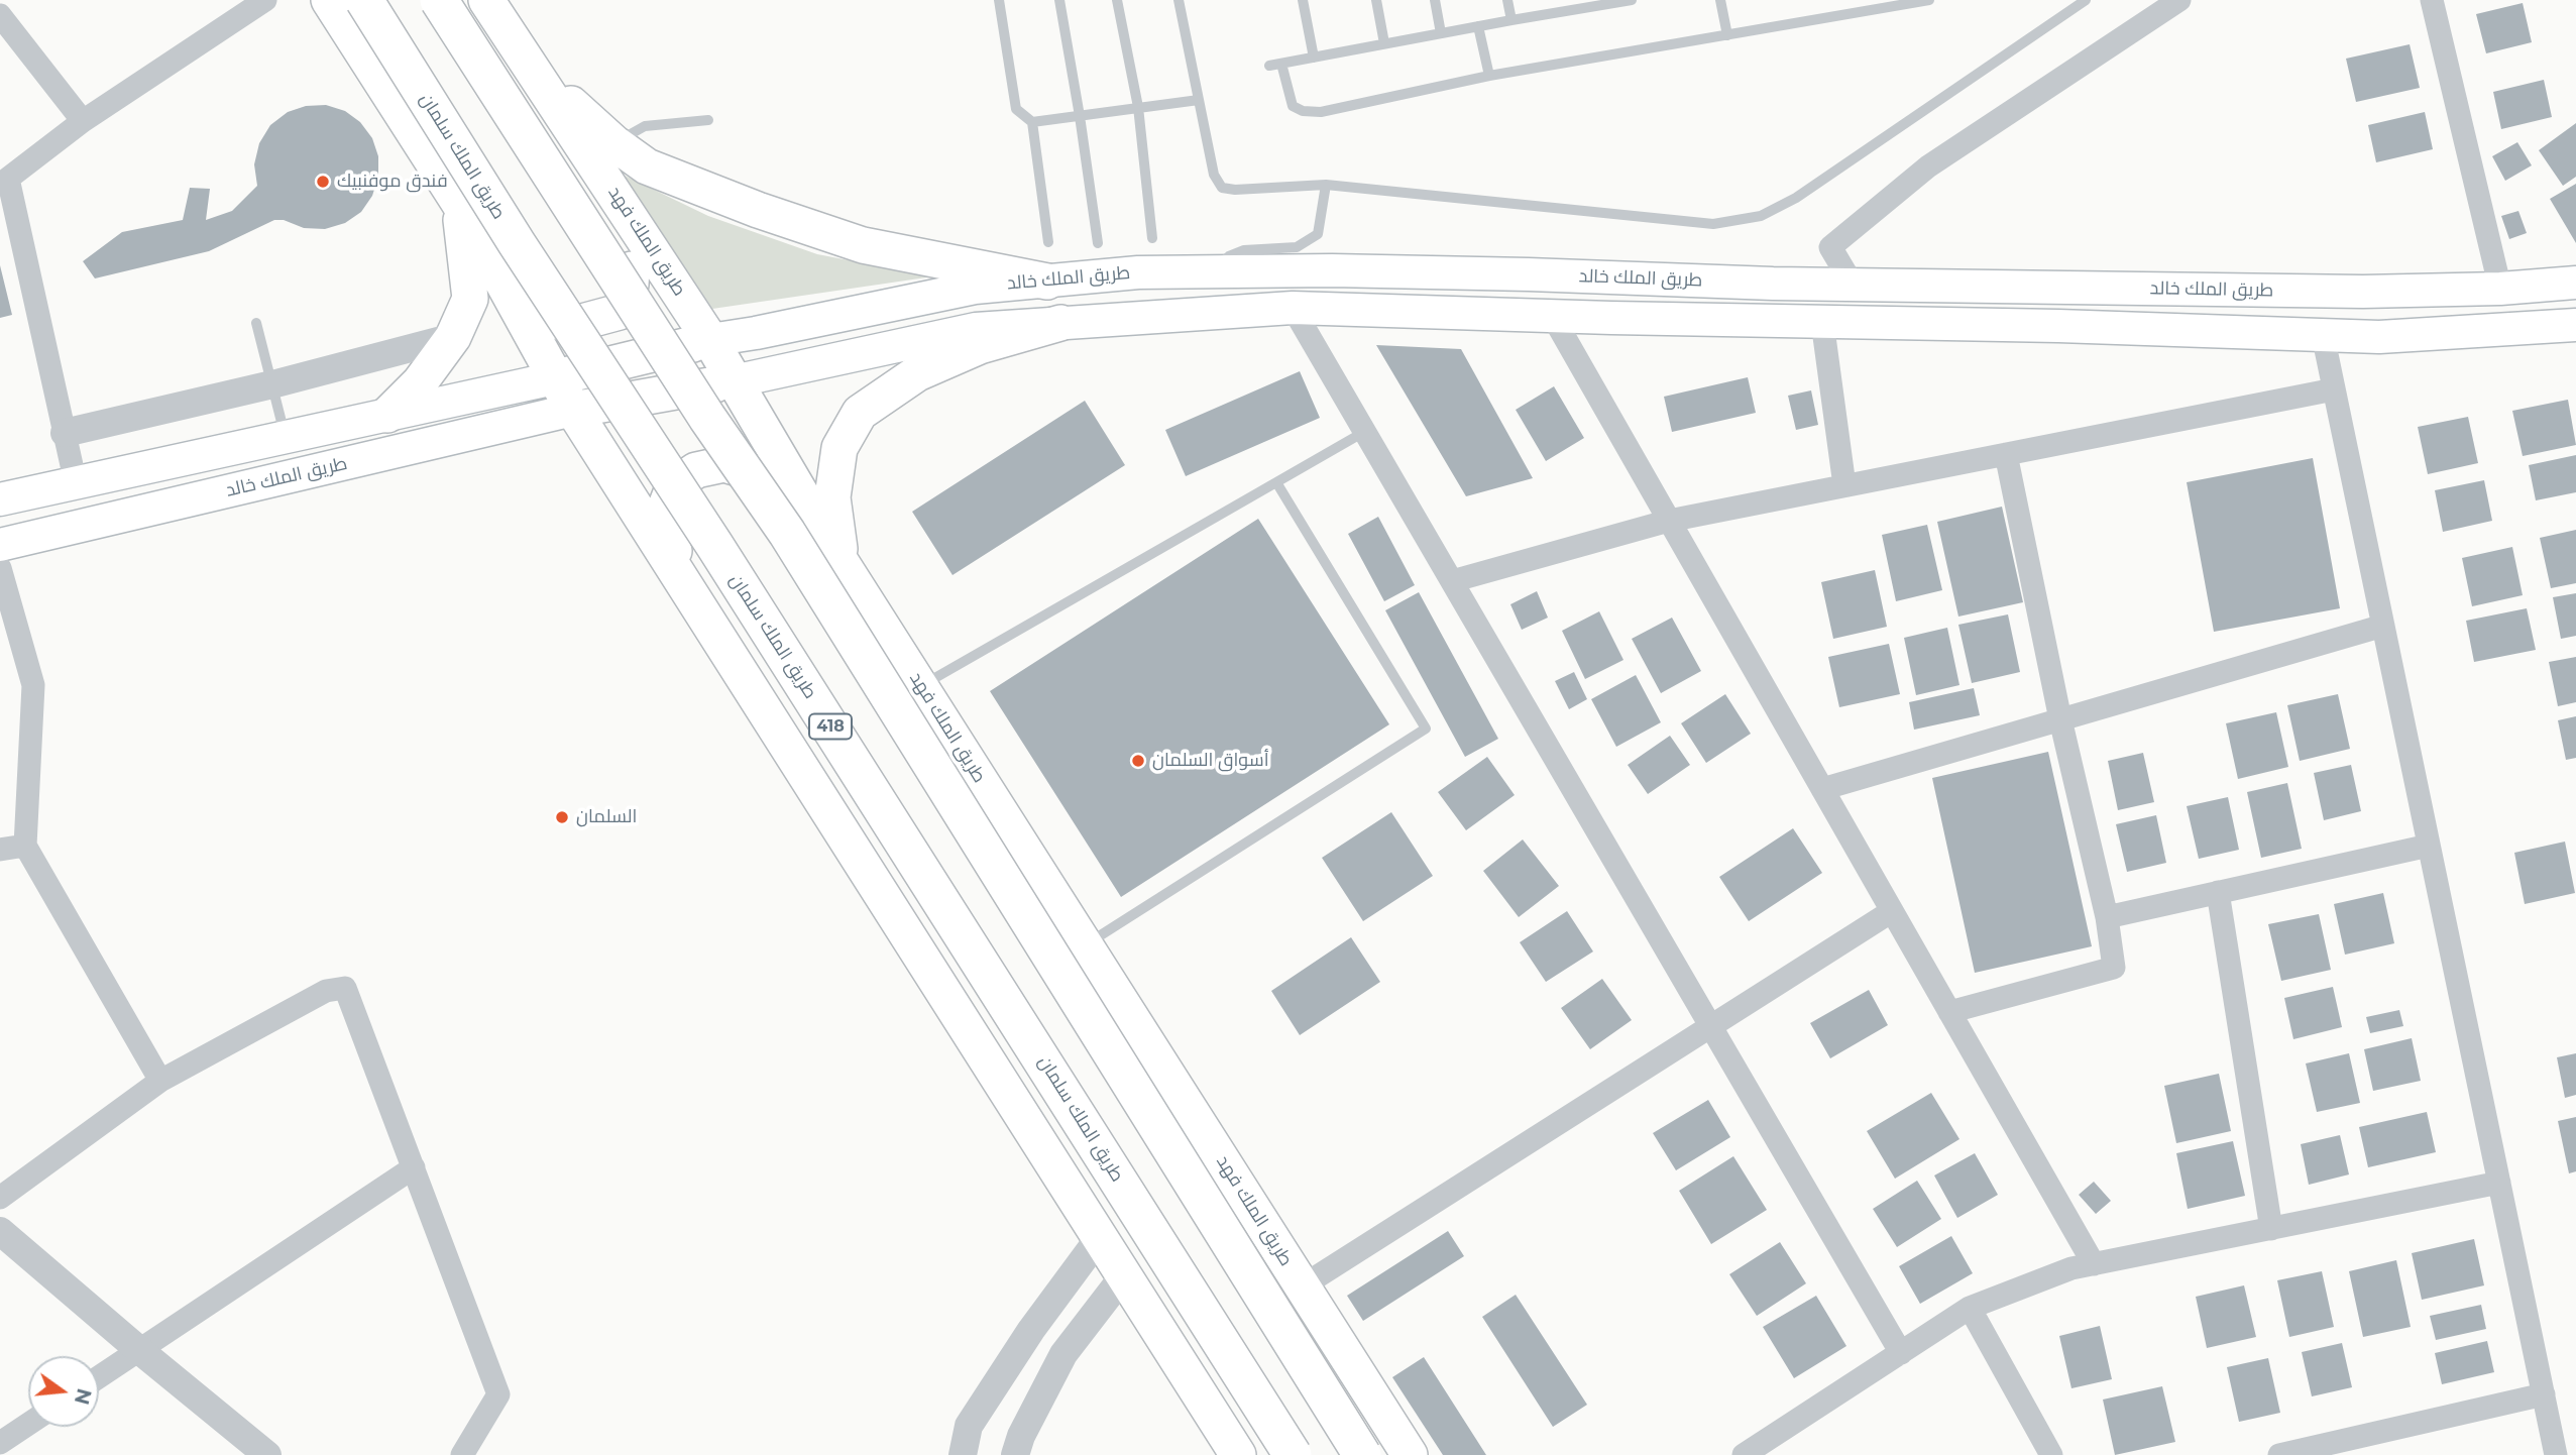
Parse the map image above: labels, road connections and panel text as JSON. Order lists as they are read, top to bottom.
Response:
{
  "streets": {
    "highway": ["طريق الملك سلمان", "418"],
    "main road": ["طريق الملك فهد", "طريق الملك خالد"]
  },
  "crossings": [
    ["طريق الملك فهد", "طريق الملك خالد"]
  ],
  "places": ["فندق موفنبيك", "أسواق السلمان", "السلمان"],
  "north": "right"
}
